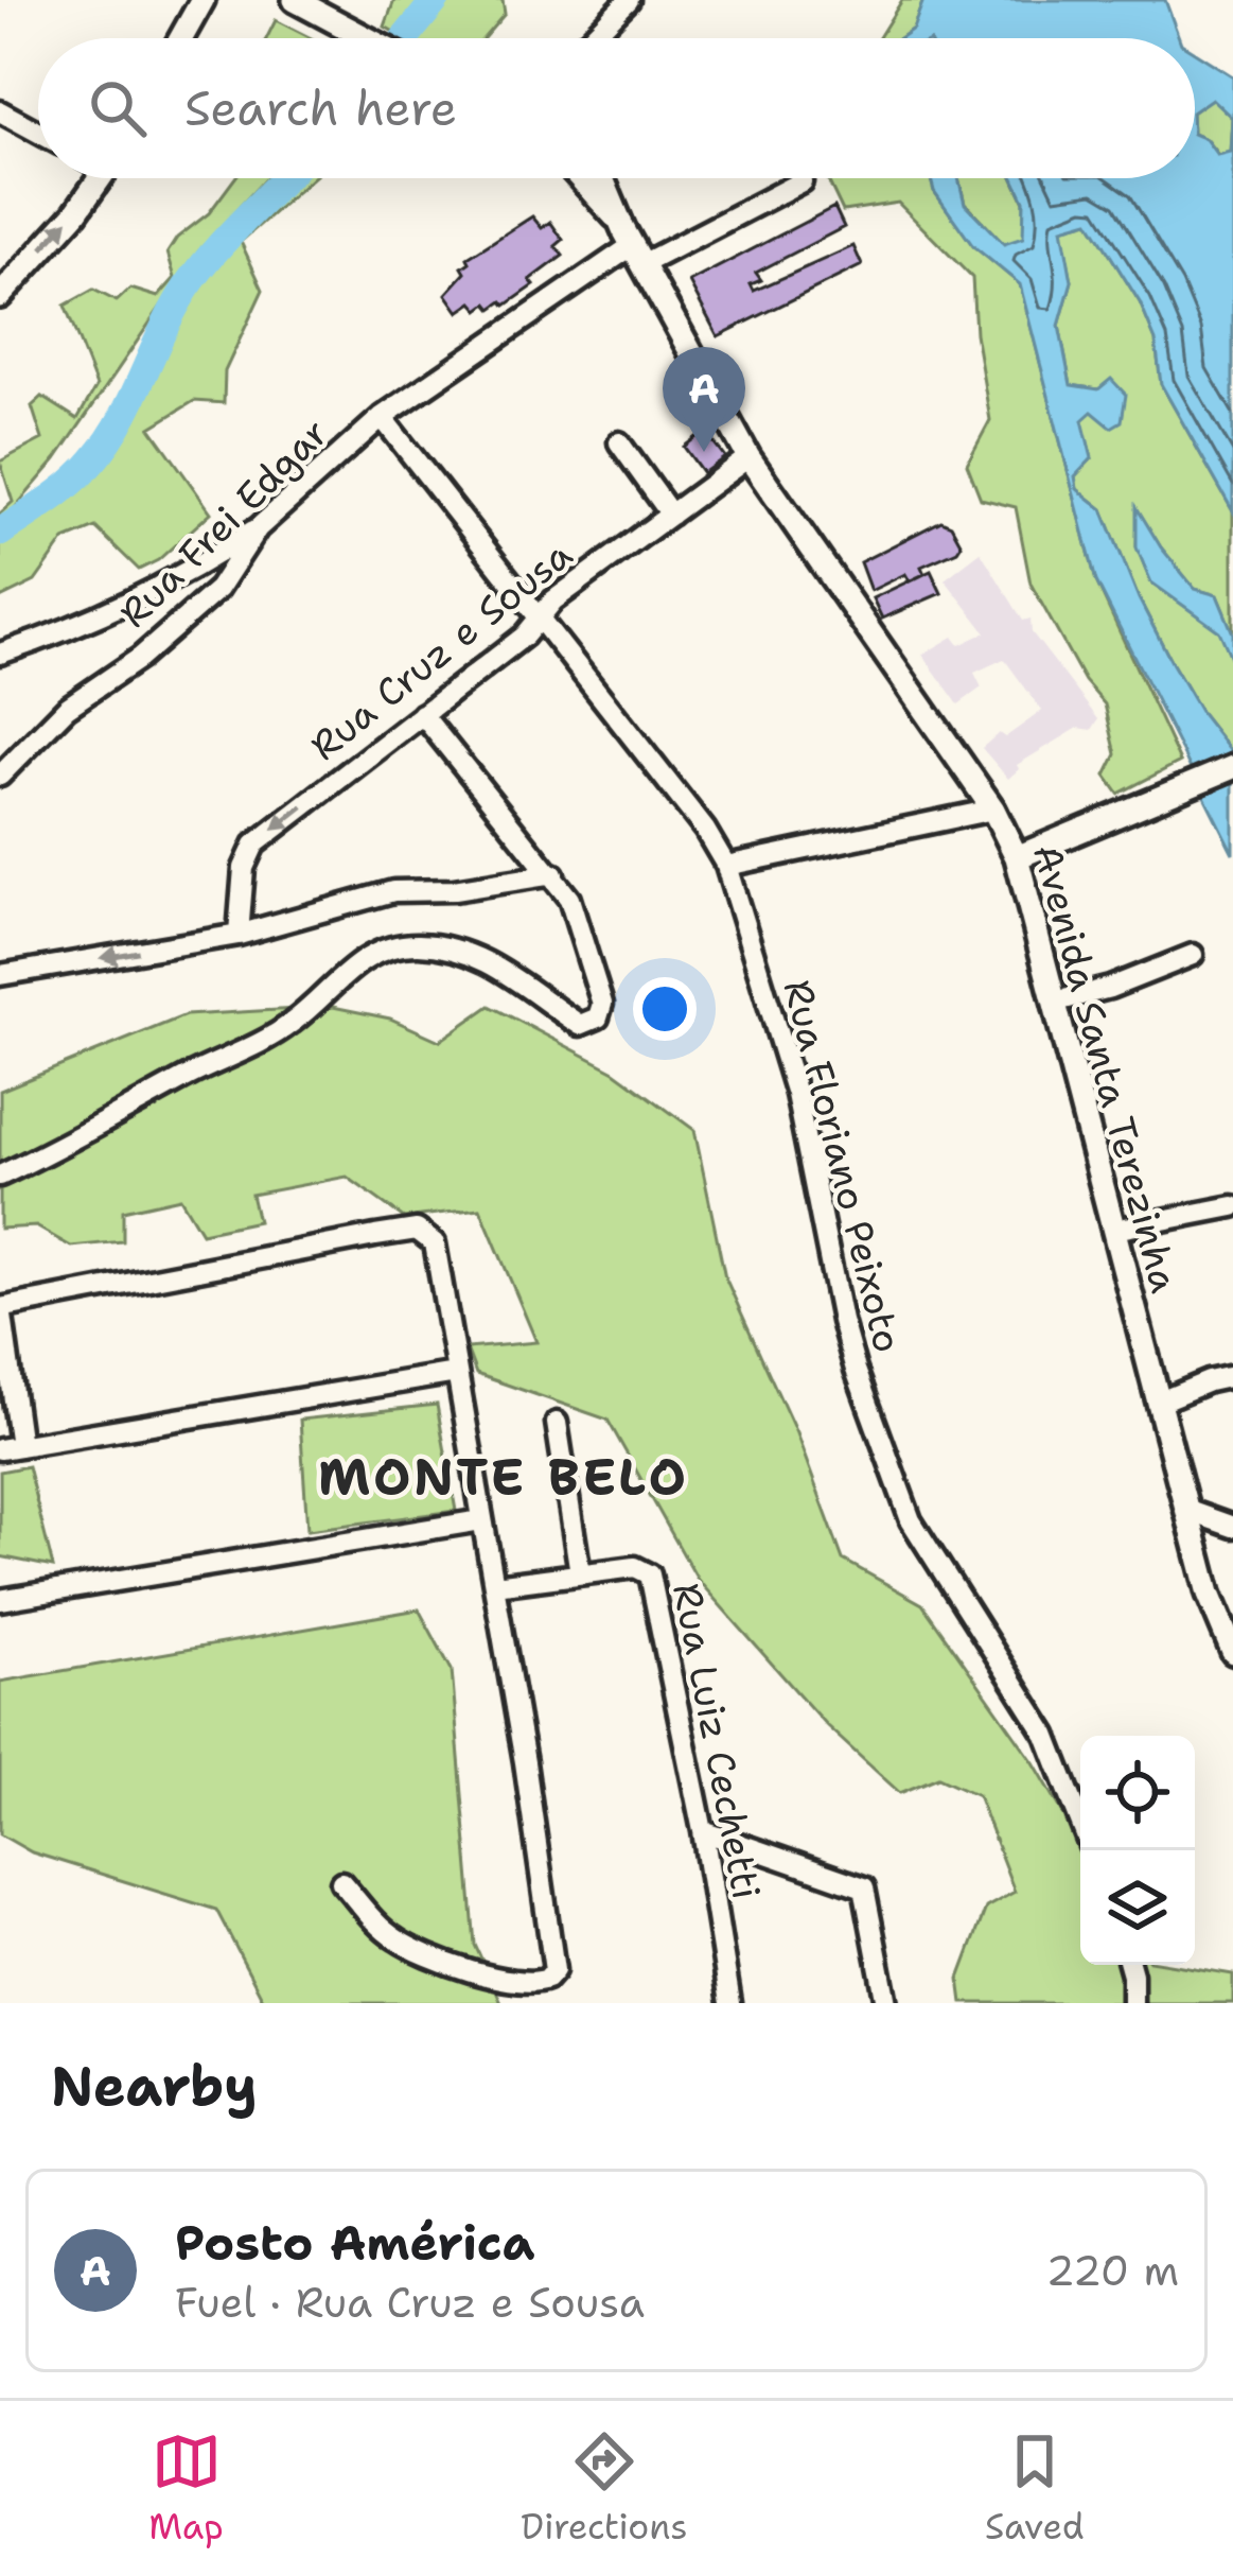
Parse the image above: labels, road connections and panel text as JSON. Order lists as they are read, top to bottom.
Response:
{
  "streets": {
    "main road": ["Avenida Santa Terezinha"],
    "street": [
      "Rua Frei Edgar",
      "Rua Cruz e Sousa",
      "Rua Floriano Peixoto",
      "Rua Luiz Cechetti"
    ]
  },
  "crossings": [
    ["Rua Frei Edgar", "Avenida Santa Terezinha"],
    ["Rua Frei Edgar", "Rua Floriano Peixoto"],
    ["Rua Cruz e Sousa", "Avenida Santa Terezinha"],
    ["Rua Cruz e Sousa", "Rua Floriano Peixoto"]
  ],
  "one_way": ["Rua Cruz e Sousa"],
  "districts": ["MONTE BELO"],
  "page": {
    "search": "Search here",
    "pins": "A",
    "heading": "Nearby",
    "list": [
      {
        "mark": "A",
        "name": "Posto América",
        "note": "Fuel · Rua Cruz e Sousa",
        "value": "220 m"
      }
    ],
    "nav": ["Map", "Directions", "Saved"]
  }
}
